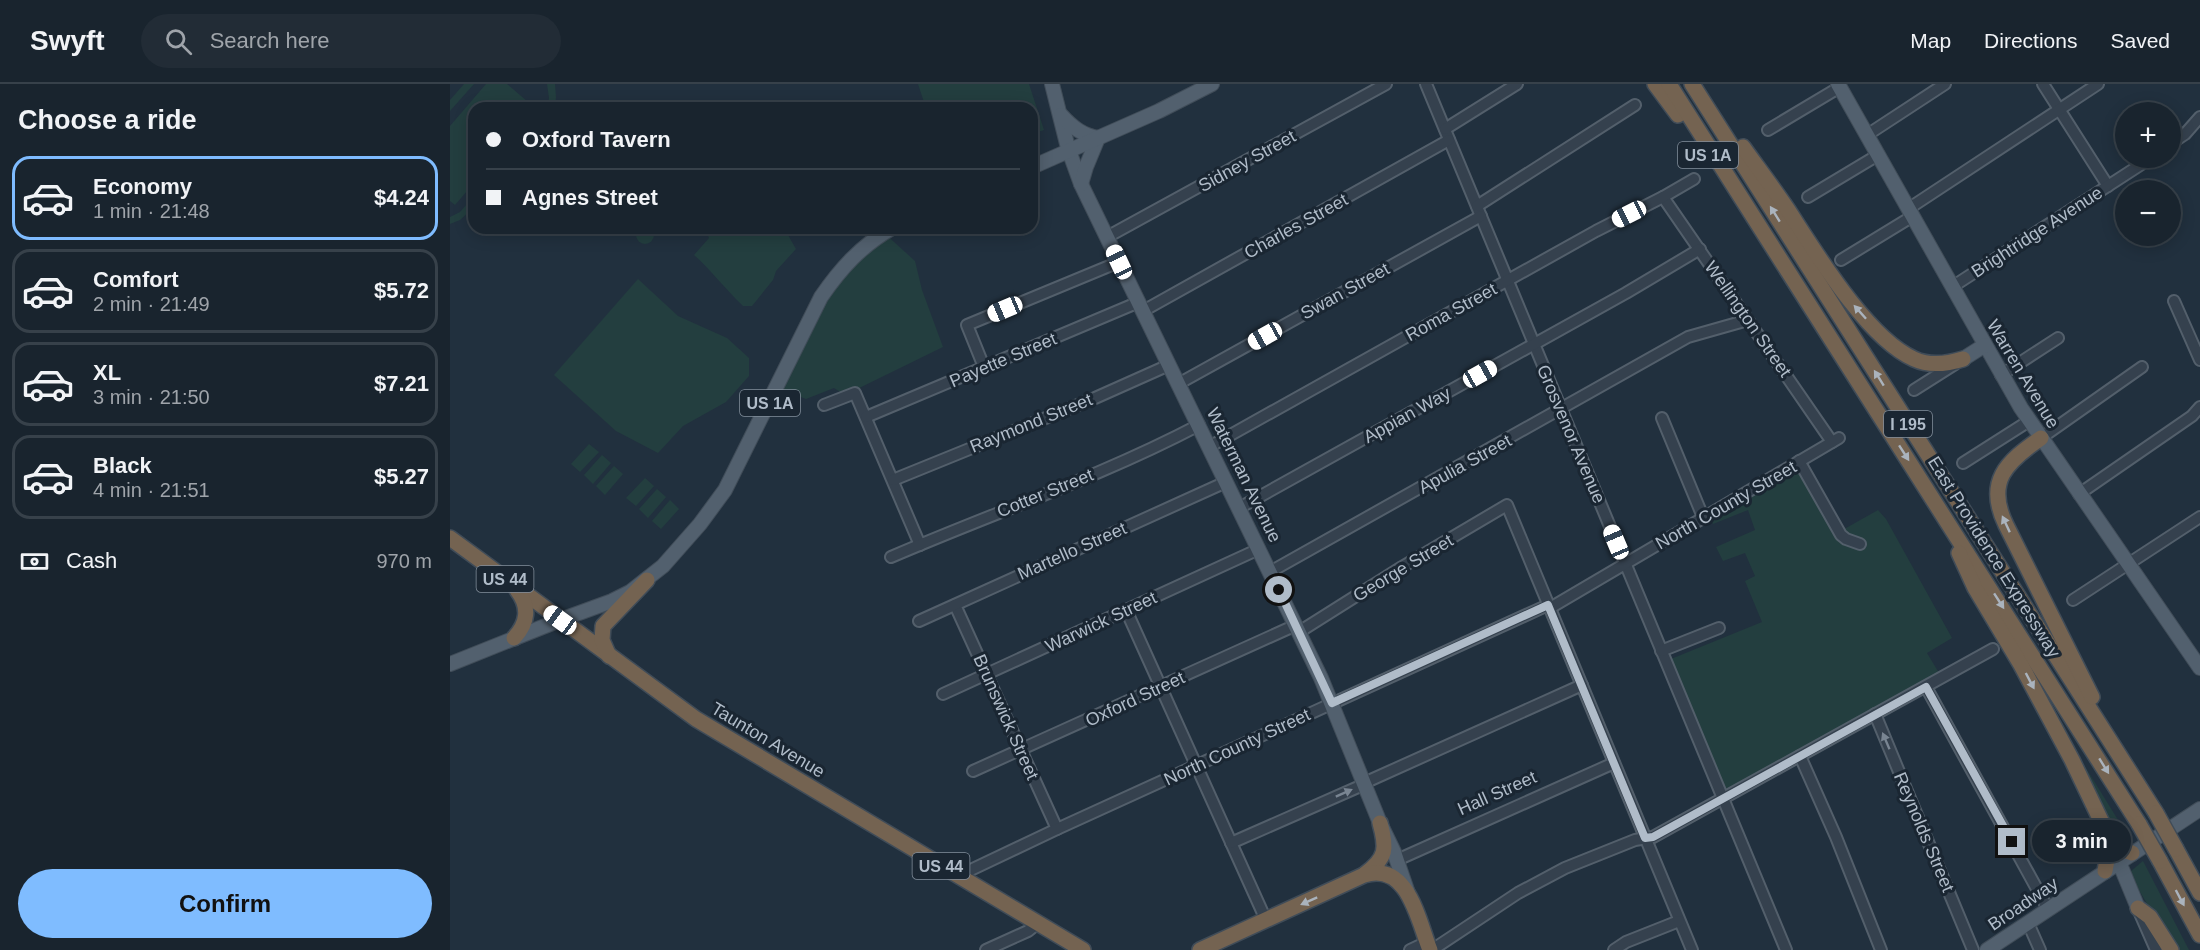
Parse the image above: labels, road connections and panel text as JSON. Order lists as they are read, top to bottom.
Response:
{
  "streets": {
    "highway": [
      "US 1A",
      "I 195",
      "Waterman Avenue",
      "East Providence Expressway",
      "US 44",
      "Taunton Avenue"
    ],
    "main road": ["Warren Avenue", "Broadway"],
    "street": [
      "Sidney Street",
      "Charles Street",
      "Brightridge Avenue",
      "Swan Street",
      "Roma Street",
      "Wellington Street",
      "Payette Street",
      "Appian Way",
      "Raymond Street",
      "Grosvenor Avenue",
      "Apulia Street",
      "Cotter Street",
      "North County Street",
      "Martello Street",
      "George Street",
      "Warwick Street",
      "Oxford Street",
      "Brunswick Street",
      "Hall Street",
      "Reynolds Street"
    ]
  },
  "crossings": [
    ["US 1A", "East Providence Expressway"],
    ["US 1A", "Taunton Avenue"],
    ["Sidney Street", "Waterman Avenue"],
    ["Charles Street", "Payette Street"],
    ["Charles Street", "Grosvenor Avenue"],
    ["Charles Street", "Waterman Avenue"],
    ["Brightridge Avenue", "Warren Avenue"],
    ["Swan Street", "Grosvenor Avenue"],
    ["Swan Street", "Waterman Avenue"],
    ["Roma Street", "Wellington Street"],
    ["Roma Street", "Grosvenor Avenue"],
    ["Roma Street", "Waterman Avenue"],
    ["Wellington Street", "Appian Way"],
    ["Wellington Street", "Apulia Street"],
    ["Wellington Street", "North County Street"],
    ["Payette Street", "Waterman Avenue"],
    ["Appian Way", "Grosvenor Avenue"],
    ["Appian Way", "Waterman Avenue"],
    ["Raymond Street", "Waterman Avenue"],
    ["Grosvenor Avenue", "Apulia Street"],
    ["Grosvenor Avenue", "North County Street"],
    ["Apulia Street", "Waterman Avenue"],
    ["Waterman Avenue", "Cotter Street"],
    ["Waterman Avenue", "North County Street"],
    ["Waterman Avenue", "Martello Street"],
    ["Waterman Avenue", "George Street"],
    ["Waterman Avenue", "Warwick Street"],
    ["Waterman Avenue", "Oxford Street"],
    ["Waterman Avenue", "Hall Street"],
    ["North County Street", "George Street"],
    ["North County Street", "Brunswick Street"],
    ["North County Street", "Taunton Avenue"],
    ["Martello Street", "Brunswick Street"],
    ["George Street", "Oxford Street"],
    ["Warwick Street", "Brunswick Street"],
    ["Oxford Street", "Brunswick Street"]
  ],
  "page": {
    "header": "Swyft",
    "search": "Search here",
    "nav": ["Map", "Directions", "Saved"],
    "heading": "Choose a ride",
    "map_buttons": ["+", "−"],
    "banner": ["Oxford Tavern", "Agnes Street"],
    "list": [
      {
        "name": "Economy",
        "note": "1 min · 21:48",
        "value": "$4.24"
      },
      {
        "name": "Comfort",
        "note": "2 min · 21:49",
        "value": "$5.72"
      },
      {
        "name": "XL",
        "note": "3 min · 21:50",
        "value": "$7.21"
      },
      {
        "name": "Black",
        "note": "4 min · 21:51",
        "value": "$5.27"
      }
    ],
    "pay": ["Cash", "970 m"],
    "bubble": "3 min",
    "buttons": "Confirm"
  }
}
